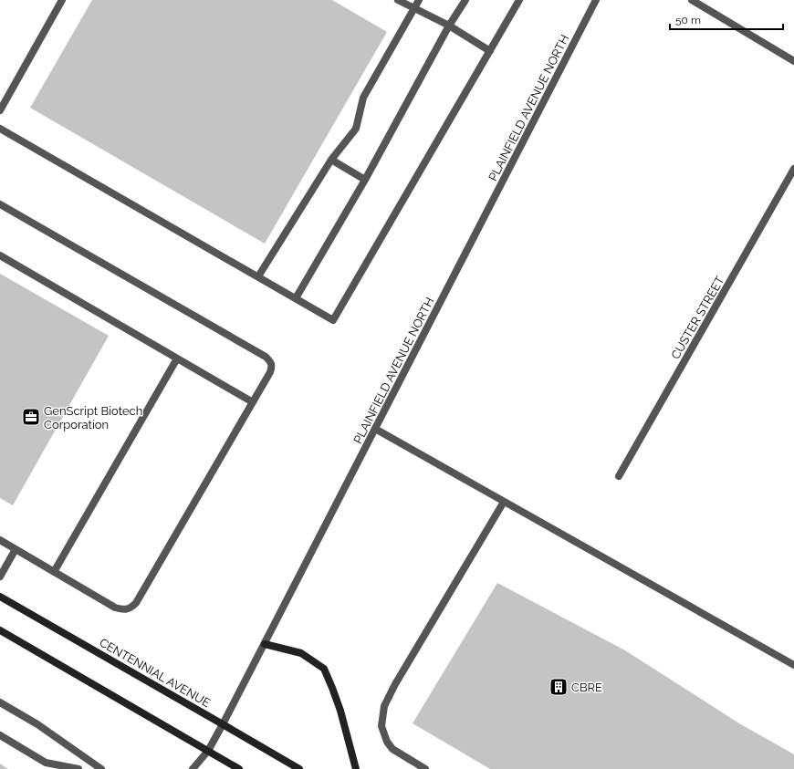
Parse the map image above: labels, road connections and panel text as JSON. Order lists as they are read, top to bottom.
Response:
{
  "streets": {
    "main road": ["CENTENNIAL AVENUE"],
    "street": ["PLAINFIELD AVENUE NORTH", "CUSTER STREET"]
  },
  "crossings": [
    ["PLAINFIELD AVENUE NORTH", "CENTENNIAL AVENUE"]
  ],
  "places": {
    "office": ["GenScript Biotech Corporation"],
    "building": ["CBRE"]
  },
  "scale_bar": "50 m"
}
